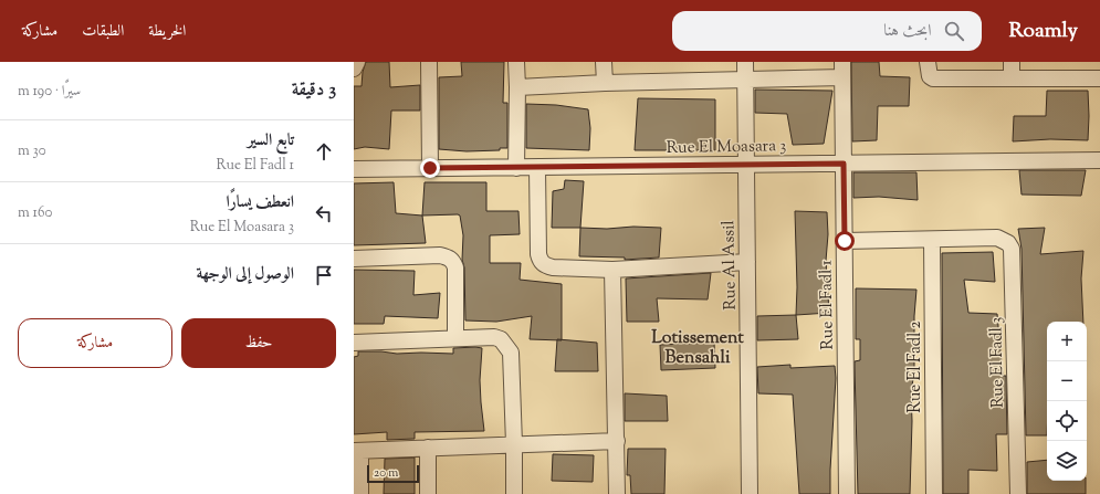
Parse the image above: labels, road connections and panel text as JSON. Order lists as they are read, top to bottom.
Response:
{
  "streets": {
    "street": [
      "Rue El Moasara 3",
      "Rue Al Assil",
      "Rue El Fadl 1",
      "Rue El Fadl 3",
      "Rue El Fadl 2"
    ]
  },
  "crossings": [
    ["Rue El Moasara 3", "Rue Al Assil"],
    ["Rue El Moasara 3", "Rue El Fadl 1"],
    ["Rue El Fadl 3", "Rue El Fadl 2"]
  ],
  "districts": ["Lotissement Bensahli"],
  "scale_bar": "20 m",
  "page": {
    "header": "Roamly",
    "search": "ابحث هنا",
    "nav": ["الخريطة", "الطبقات", "مشاركة"],
    "heading": ["3 دقيقة", "سيرًا · 190 m"],
    "list": [
      ["تابع السير", "Rue El Fadl 1", "30 m"],
      ["انعطف يسارًا", "Rue El Moasara 3", "160 m"],
      "الوصول إلى الوجهة"
    ],
    "buttons": ["حفظ", "مشاركة"],
    "map_buttons": ["+", "−"],
    "scale": "20 m"
  }
}
